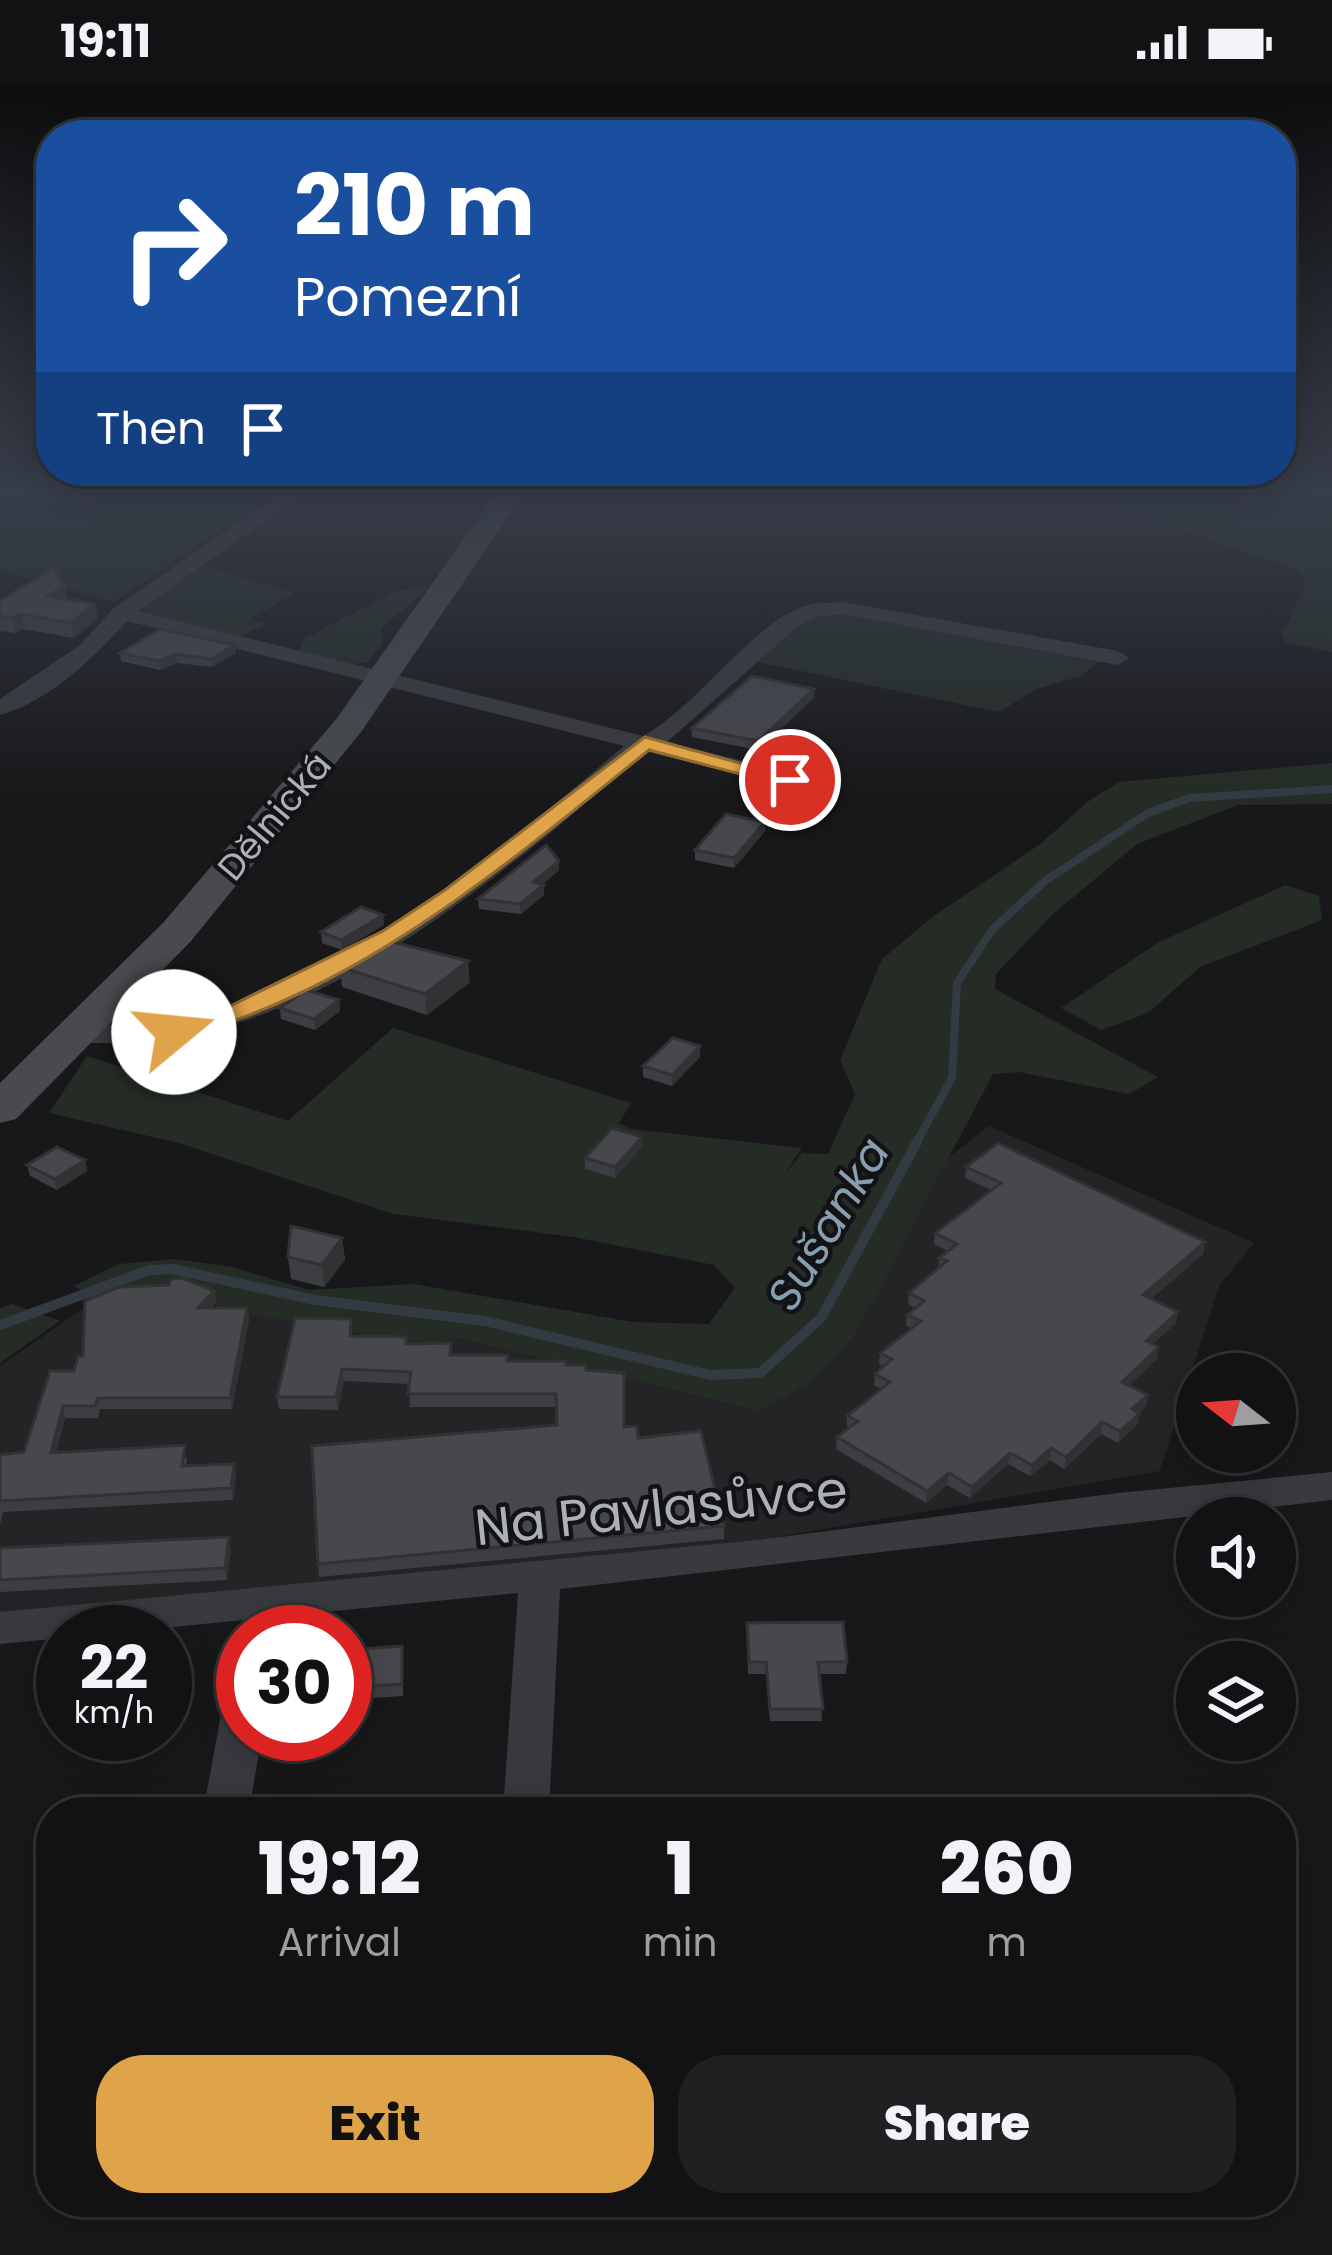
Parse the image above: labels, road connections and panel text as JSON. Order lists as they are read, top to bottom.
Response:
{
  "streets": {
    "main road": ["Dělnická"],
    "street": ["Na Pavlasůvce"]
  },
  "water": ["Sušanka"],
  "north": "left",
  "page": {
    "status": "19:11",
    "turn": ["210 m", "Pomezní"],
    "then": "Then",
    "speed": "22 km/h",
    "limit": "30",
    "eta": [
      "19:12",
      "Arrival",
      "1",
      "min",
      "260",
      "m"
    ],
    "buttons": ["Exit", "Share"]
  }
}
